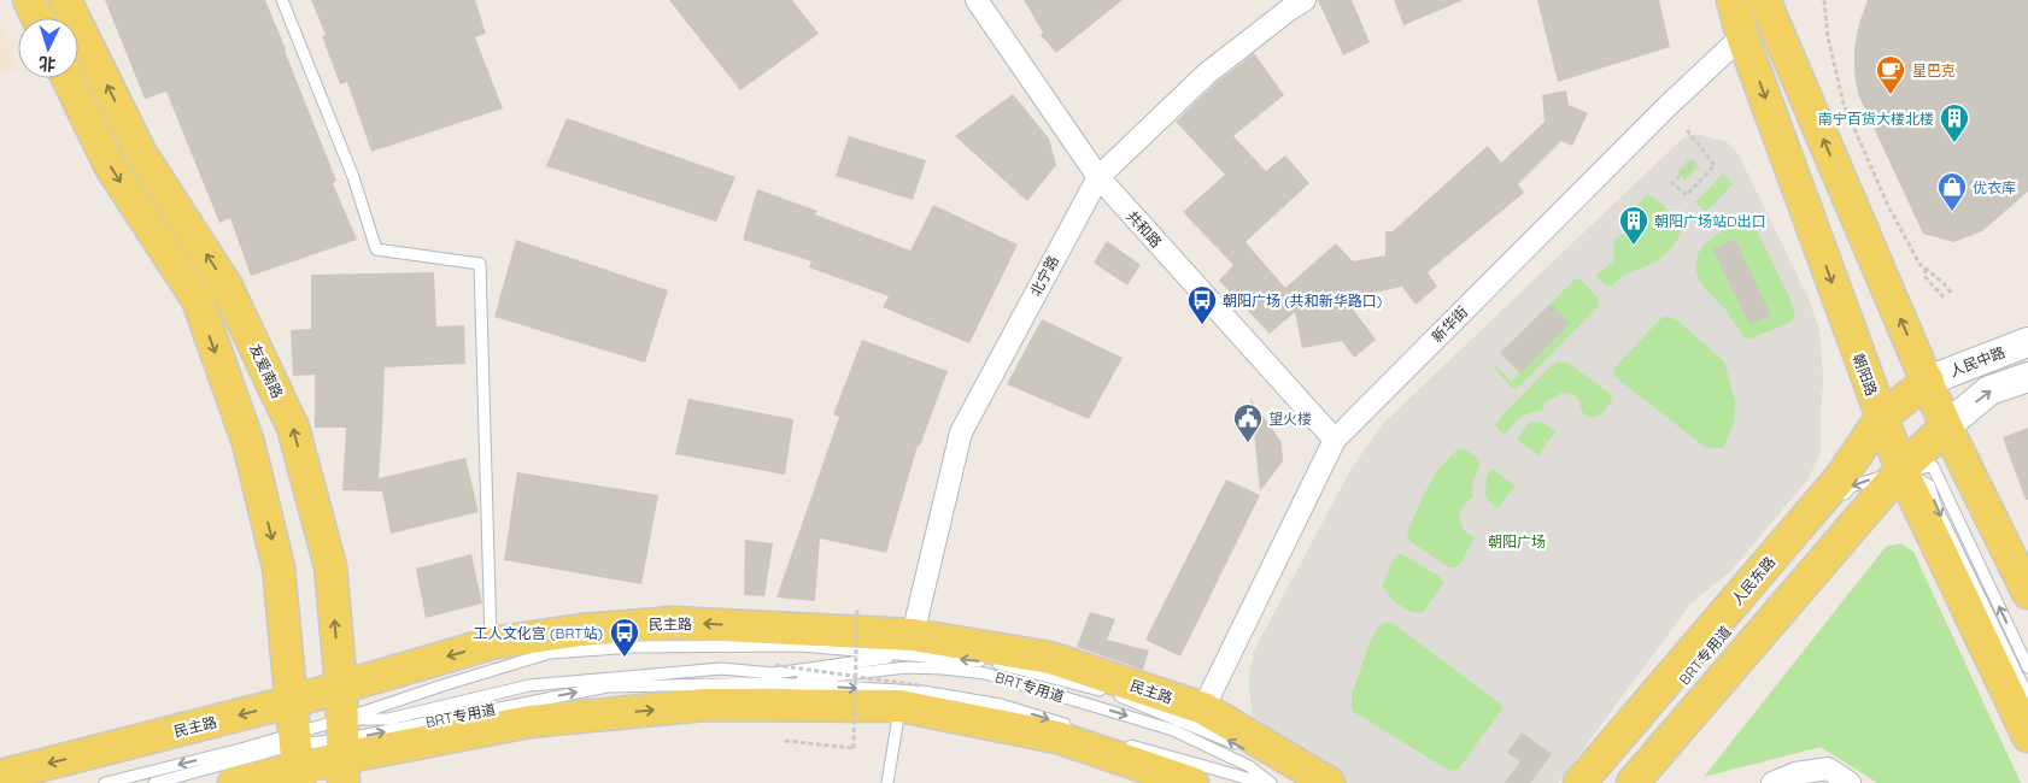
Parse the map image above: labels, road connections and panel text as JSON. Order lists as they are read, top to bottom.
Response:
{
  "streets": {
    "main road": [
      "新华街",
      "人民中路",
      "友爱南路",
      "朝阳路",
      "人民东路",
      "民主路"
    ],
    "street": ["共和路", "北宁路"],
    "lane": ["BRT专用道"]
  },
  "crossings": [
    ["共和路", "北宁路"],
    ["共和路", "新华街"],
    ["北宁路", "民主路"],
    ["北宁路", "BRT专用道"],
    ["新华街", "朝阳路"],
    ["新华街", "民主路"],
    ["人民中路", "人民东路"],
    ["友爱南路", "民主路"],
    ["友爱南路", "BRT专用道"],
    ["朝阳路", "人民东路"],
    ["民主路", "BRT专用道"]
  ],
  "parks": ["朝阳广场"],
  "places": {
    "cafe": ["星巴克"],
    "building": ["南宁百货大楼北楼", "朝阳广场站D出口"],
    "shop": ["优衣库"],
    "bus stop": ["朝阳广场 (共和新华路口)", "工人文化宫 (BRT站)"],
    "public building": ["望火楼"]
  },
  "north": "bottom"
}
